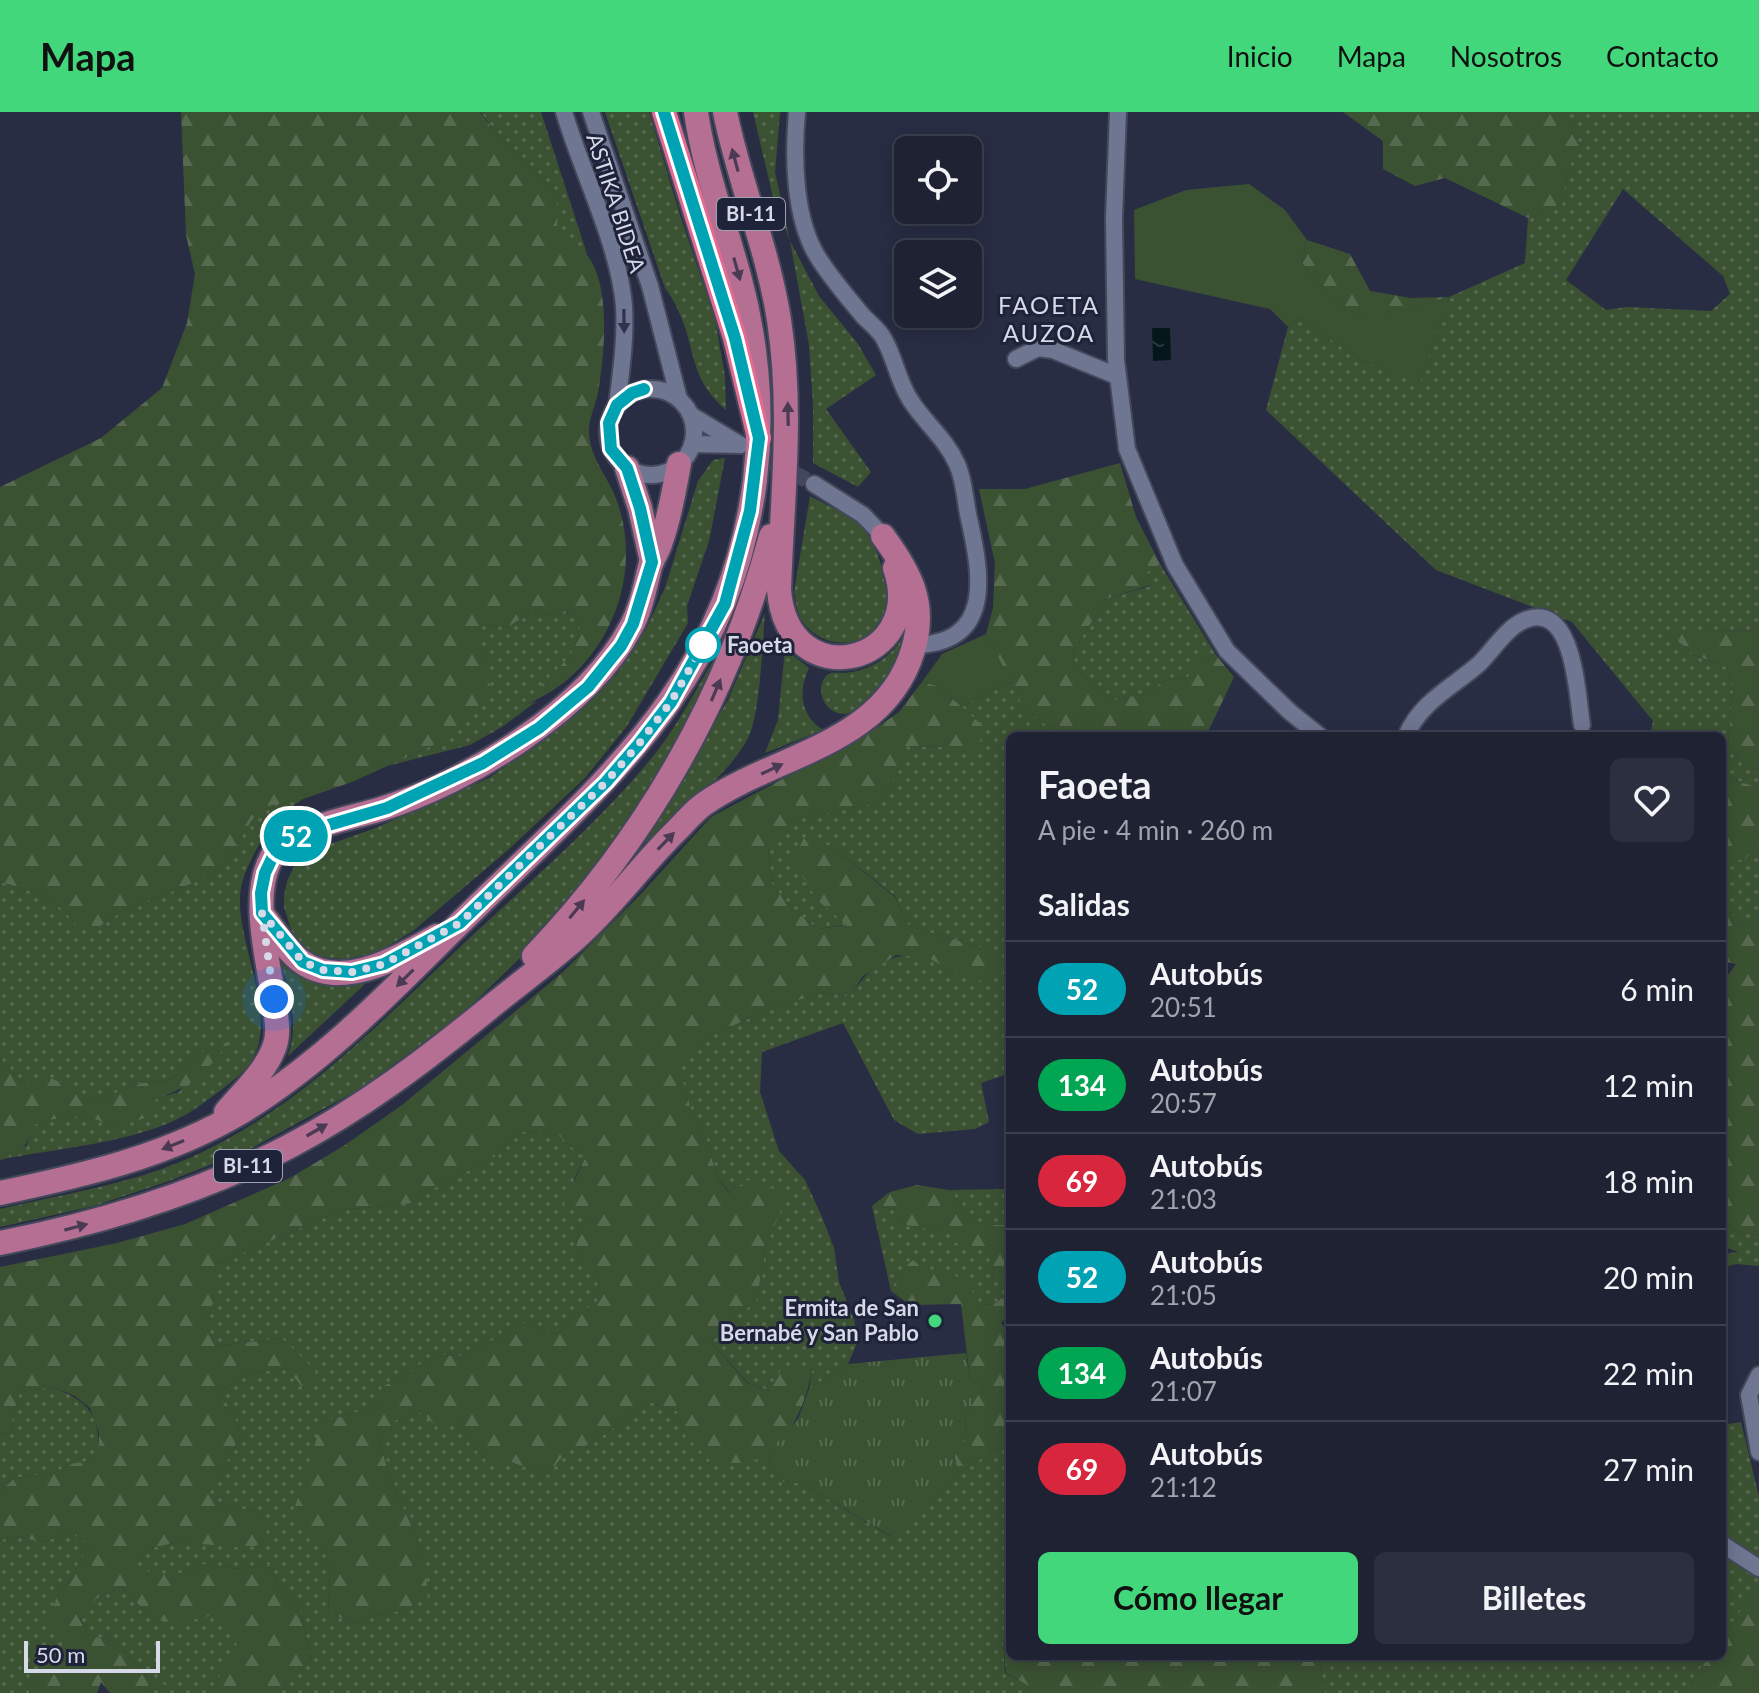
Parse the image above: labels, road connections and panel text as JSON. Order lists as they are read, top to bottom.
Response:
{
  "streets": {
    "main road": ["BI-11"],
    "street": ["ASTIKA BIDEA"]
  },
  "districts": ["FAOETA AUZOA"],
  "places": ["Faoeta", "Ermita de San Bernabé y San Pablo"],
  "lines": ["bus line 52"],
  "scale_bar": "50 m",
  "page": {
    "header": "Mapa",
    "nav": [
      "Inicio",
      "Mapa",
      "Nosotros",
      "Contacto"
    ],
    "on_map": "52",
    "heading": [
      ["Faoeta", "A pie · 4 min · 260 m"],
      "Salidas"
    ],
    "list": [
      {
        "mark": "52",
        "name": "Autobús",
        "note": "20:51",
        "value": "6 min"
      },
      {
        "mark": "134",
        "name": "Autobús",
        "note": "20:57",
        "value": "12 min"
      },
      {
        "mark": "69",
        "name": "Autobús",
        "note": "21:03",
        "value": "18 min"
      },
      {
        "mark": "52",
        "name": "Autobús",
        "note": "21:05",
        "value": "20 min"
      },
      {
        "mark": "134",
        "name": "Autobús",
        "note": "21:07",
        "value": "22 min"
      },
      {
        "mark": "69",
        "name": "Autobús",
        "note": "21:12",
        "value": "27 min"
      }
    ],
    "buttons": ["Cómo llegar", "Billetes"],
    "scale": "50 m"
  }
}
